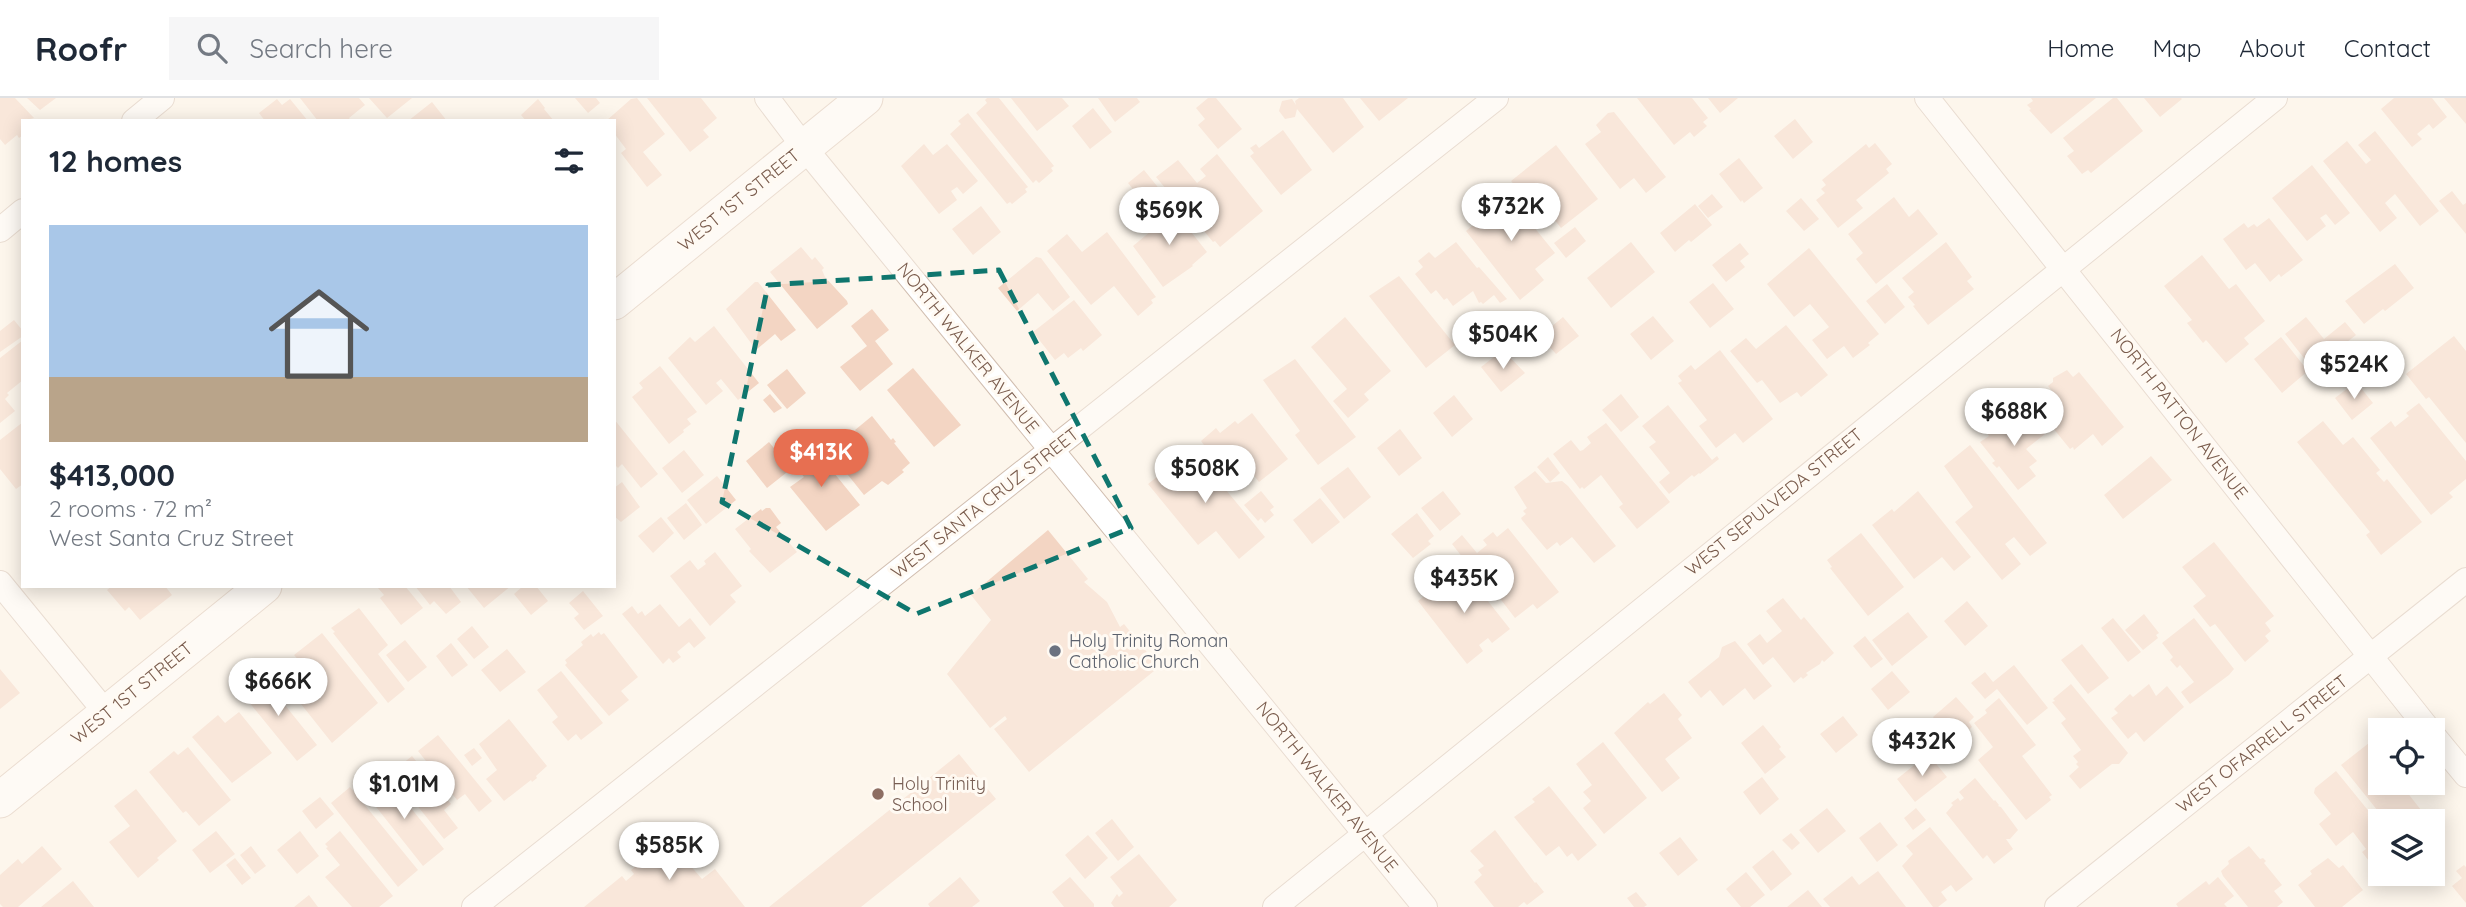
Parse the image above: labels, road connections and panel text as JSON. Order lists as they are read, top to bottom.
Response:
{
  "streets": {
    "street": [
      "WEST 1ST STREET",
      "NORTH WALKER AVENUE",
      "NORTH PATTON AVENUE",
      "WEST SEPULVEDA STREET",
      "WEST SANTA CRUZ STREET",
      "WEST OFARRELL STREET"
    ]
  },
  "crossings": [
    ["WEST 1ST STREET", "NORTH WALKER AVENUE"],
    ["NORTH WALKER AVENUE", "WEST SEPULVEDA STREET"],
    ["NORTH WALKER AVENUE", "WEST SANTA CRUZ STREET"],
    ["NORTH PATTON AVENUE", "WEST SEPULVEDA STREET"],
    ["NORTH PATTON AVENUE", "WEST OFARRELL STREET"]
  ],
  "places": ["Holy Trinity Roman Catholic Church", "Holy Trinity School"],
  "page": {
    "header": "Roofr",
    "search": "Search here",
    "nav": [
      "Home",
      "Map",
      "About",
      "Contact"
    ],
    "heading": "12 homes",
    "price": [
      "$732K",
      "$569K",
      "$504K",
      "$524K",
      "$688K",
      "$413K",
      "$508K",
      "$435K",
      "$666K",
      "$432K",
      "$1.01M",
      "$585K"
    ],
    "list": [
      {
        "name": "$413,000",
        "note": "2 rooms · 72 m² · West Santa Cruz Street"
      }
    ]
  }
}
